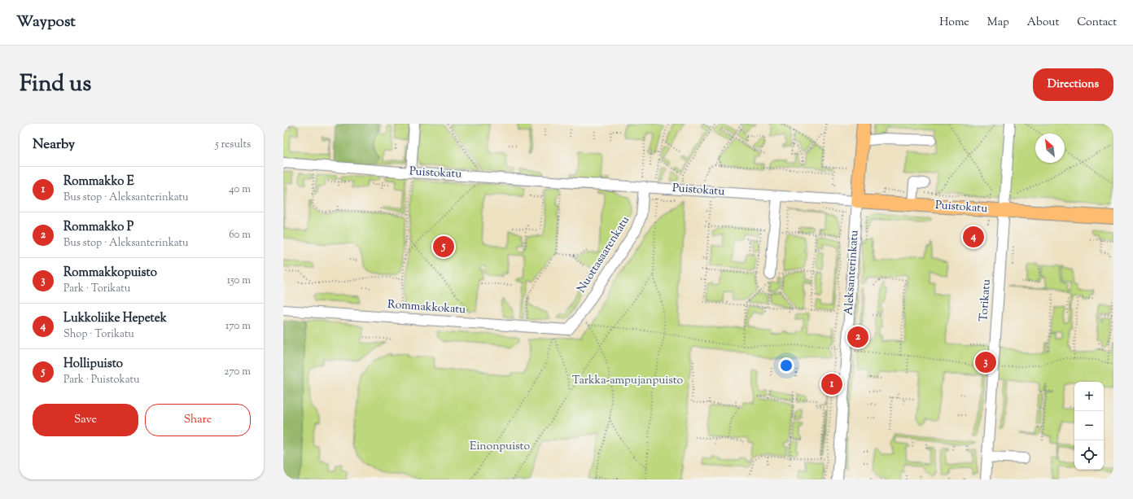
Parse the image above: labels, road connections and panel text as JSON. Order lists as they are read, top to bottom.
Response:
{
  "streets": {
    "main road": ["Puistokatu", "Aleksanterinkatu"],
    "street": ["Nuottasaarenkatu", "Torikatu", "Rommakkokatu"]
  },
  "crossings": [
    ["Puistokatu", "Nuottasaarenkatu"],
    ["Puistokatu", "Aleksanterinkatu"],
    ["Puistokatu", "Torikatu"],
    ["Nuottasaarenkatu", "Rommakkokatu"]
  ],
  "parks": ["Tarkka-ampujanpuisto", "Einonpuisto"],
  "north": "top left",
  "page": {
    "header": "Waypost",
    "nav": [
      "Home",
      "Map",
      "About",
      "Contact"
    ],
    "title": "Find us",
    "buttons": [
      "Directions",
      ["Save", "Share"]
    ],
    "heading": ["Nearby", "5 results"],
    "list": [
      {
        "mark": "1",
        "name": "Rommakko E",
        "note": "Bus stop · Aleksanterinkatu",
        "value": "40 m"
      },
      {
        "mark": "2",
        "name": "Rommakko P",
        "note": "Bus stop · Aleksanterinkatu",
        "value": "60 m"
      },
      {
        "mark": "3",
        "name": "Rommakkopuisto",
        "note": "Park · Torikatu",
        "value": "150 m"
      },
      {
        "mark": "4",
        "name": "Lukkoliike Hepetek",
        "note": "Shop · Torikatu",
        "value": "170 m"
      },
      {
        "mark": "5",
        "name": "Hollipuisto",
        "note": "Park · Puistokatu",
        "value": "270 m"
      }
    ],
    "pins": [
      "4",
      "5",
      "2",
      "3",
      "1"
    ],
    "map_buttons": ["+", "−"]
  }
}
